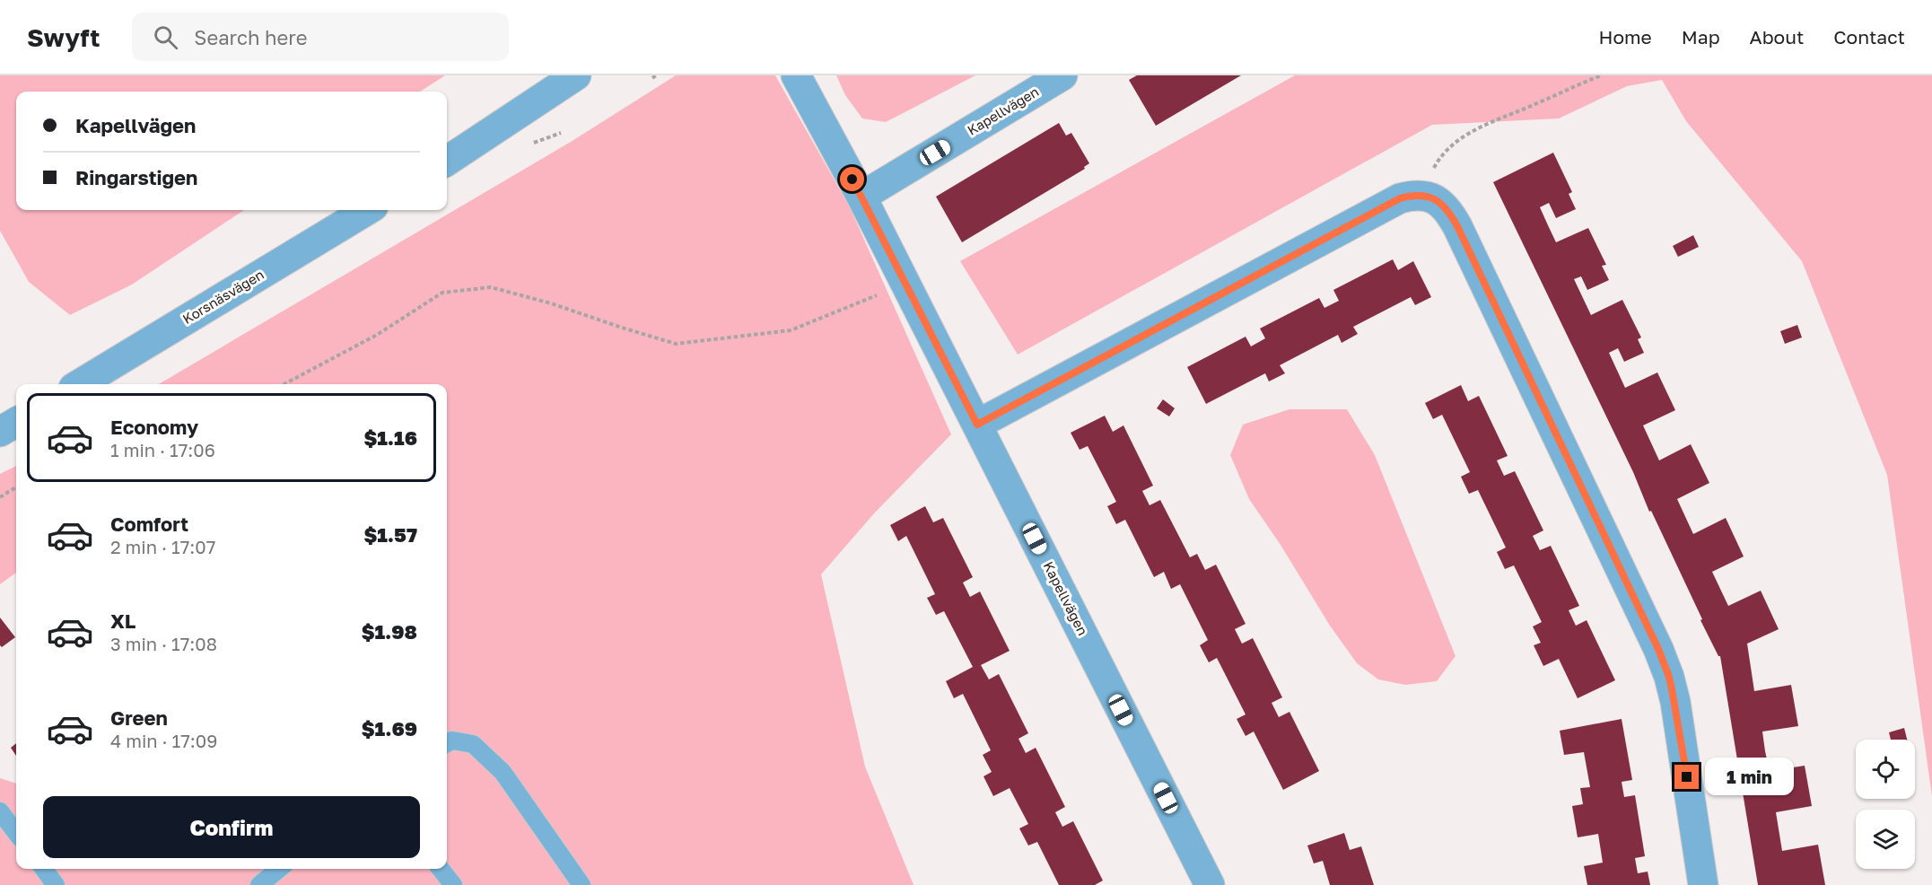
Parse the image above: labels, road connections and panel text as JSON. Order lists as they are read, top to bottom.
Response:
{
  "streets": {
    "street": ["Kapellvägen", "Korsnäsvägen"]
  },
  "page": {
    "header": "Swyft",
    "search": "Search here",
    "nav": [
      "Home",
      "Map",
      "About",
      "Contact"
    ],
    "banner": ["Kapellvägen", "Ringarstigen"],
    "list": [
      {
        "name": "Economy",
        "note": "1 min · 17:06",
        "value": "$1.16"
      },
      {
        "name": "Comfort",
        "note": "2 min · 17:07",
        "value": "$1.57"
      },
      {
        "name": "XL",
        "note": "3 min · 17:08",
        "value": "$1.98"
      },
      {
        "name": "Green",
        "note": "4 min · 17:09",
        "value": "$1.69"
      }
    ],
    "bubble": "1 min",
    "buttons": "Confirm"
  }
}
